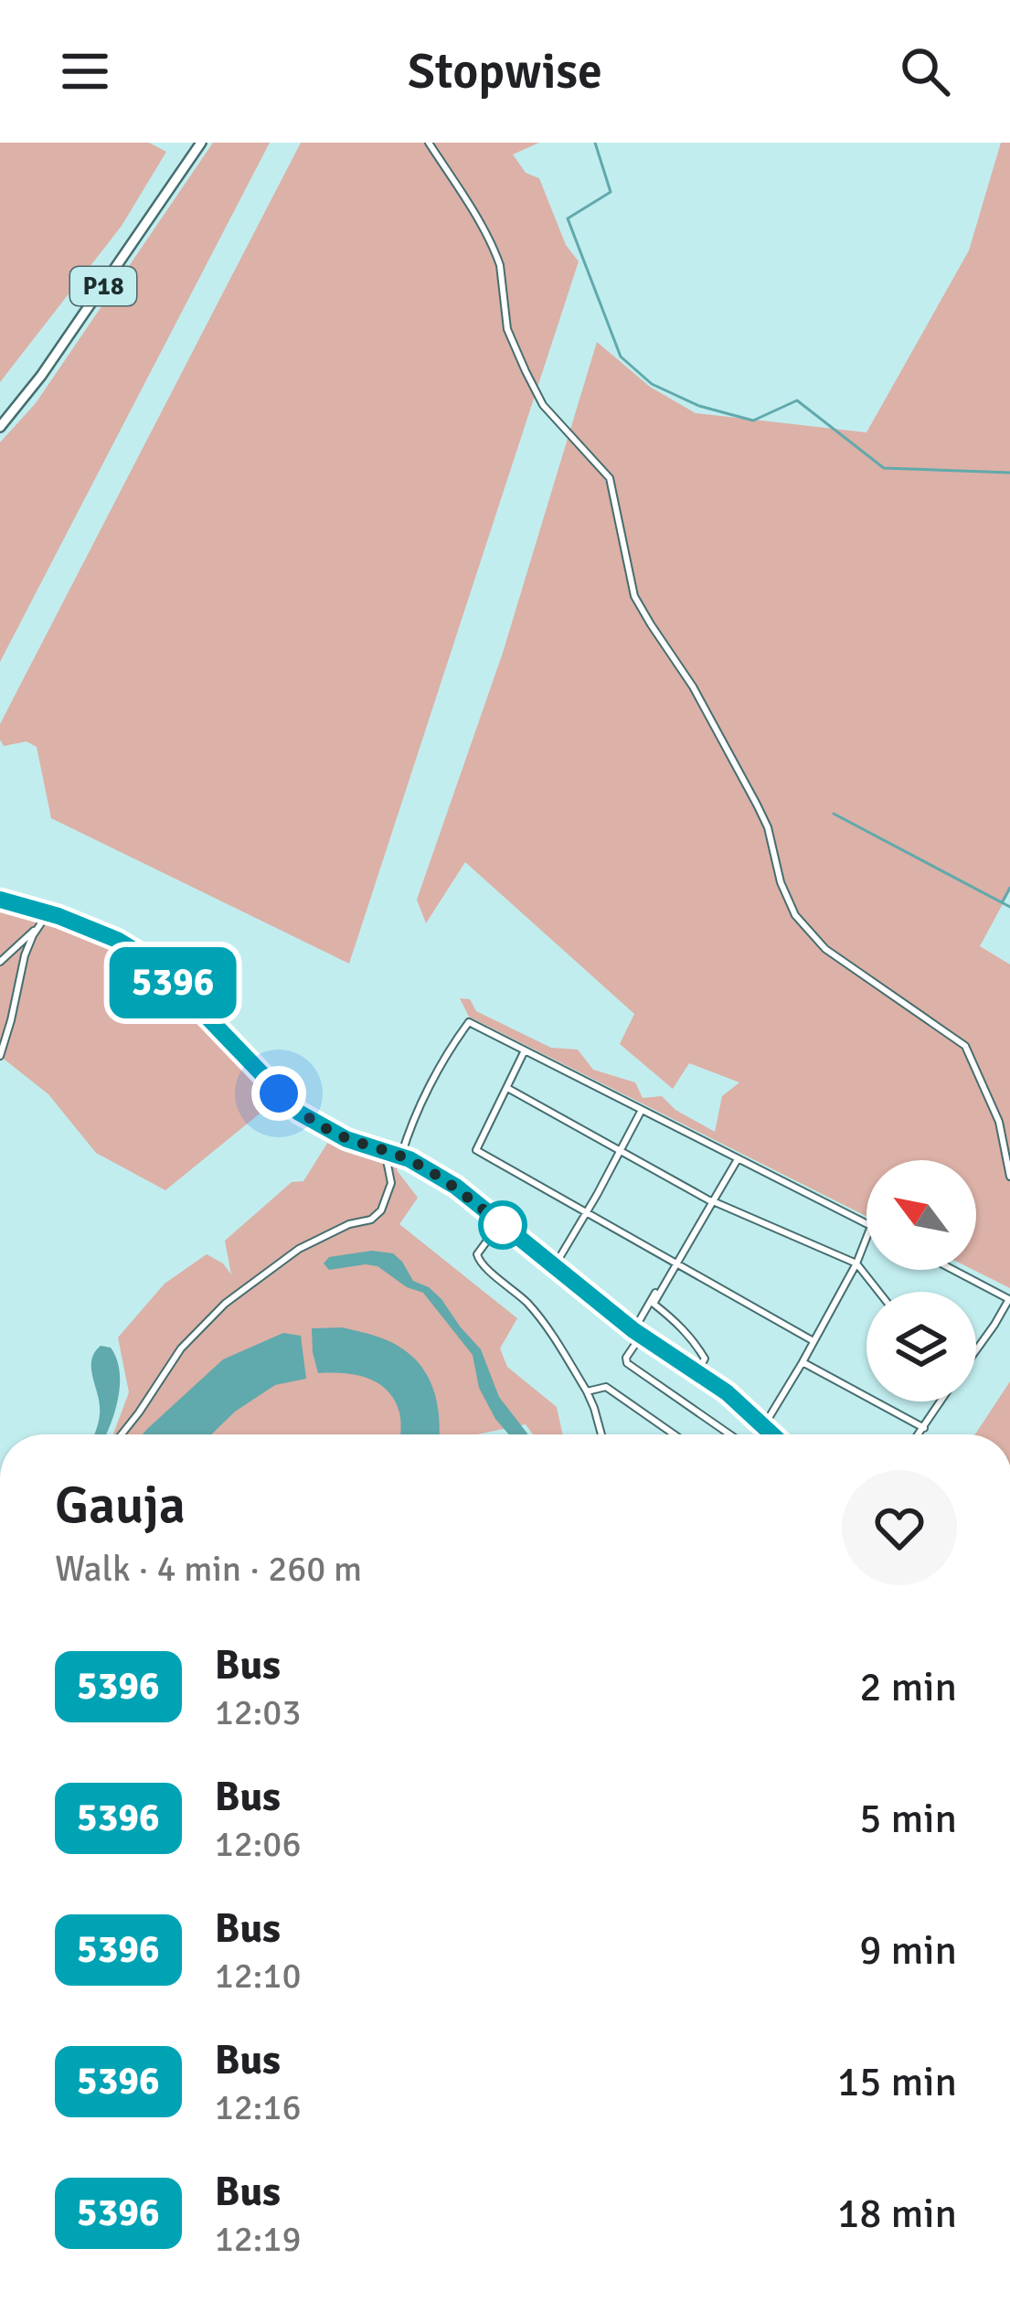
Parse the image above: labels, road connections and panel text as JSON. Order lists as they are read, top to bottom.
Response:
{
  "streets": {
    "main road": ["P18"]
  },
  "lines": ["bus line 5396"],
  "north": "top left",
  "page": {
    "header": "Stopwise",
    "on_map": "5396",
    "heading": ["Gauja", "Walk · 4 min · 260 m"],
    "list": [
      {
        "mark": "5396",
        "name": "Bus",
        "note": "12:03",
        "value": "2 min"
      },
      {
        "mark": "5396",
        "name": "Bus",
        "note": "12:06",
        "value": "5 min"
      },
      {
        "mark": "5396",
        "name": "Bus",
        "note": "12:10",
        "value": "9 min"
      },
      {
        "mark": "5396",
        "name": "Bus",
        "note": "12:16",
        "value": "15 min"
      },
      {
        "mark": "5396",
        "name": "Bus",
        "note": "12:19",
        "value": "18 min"
      }
    ]
  }
}
